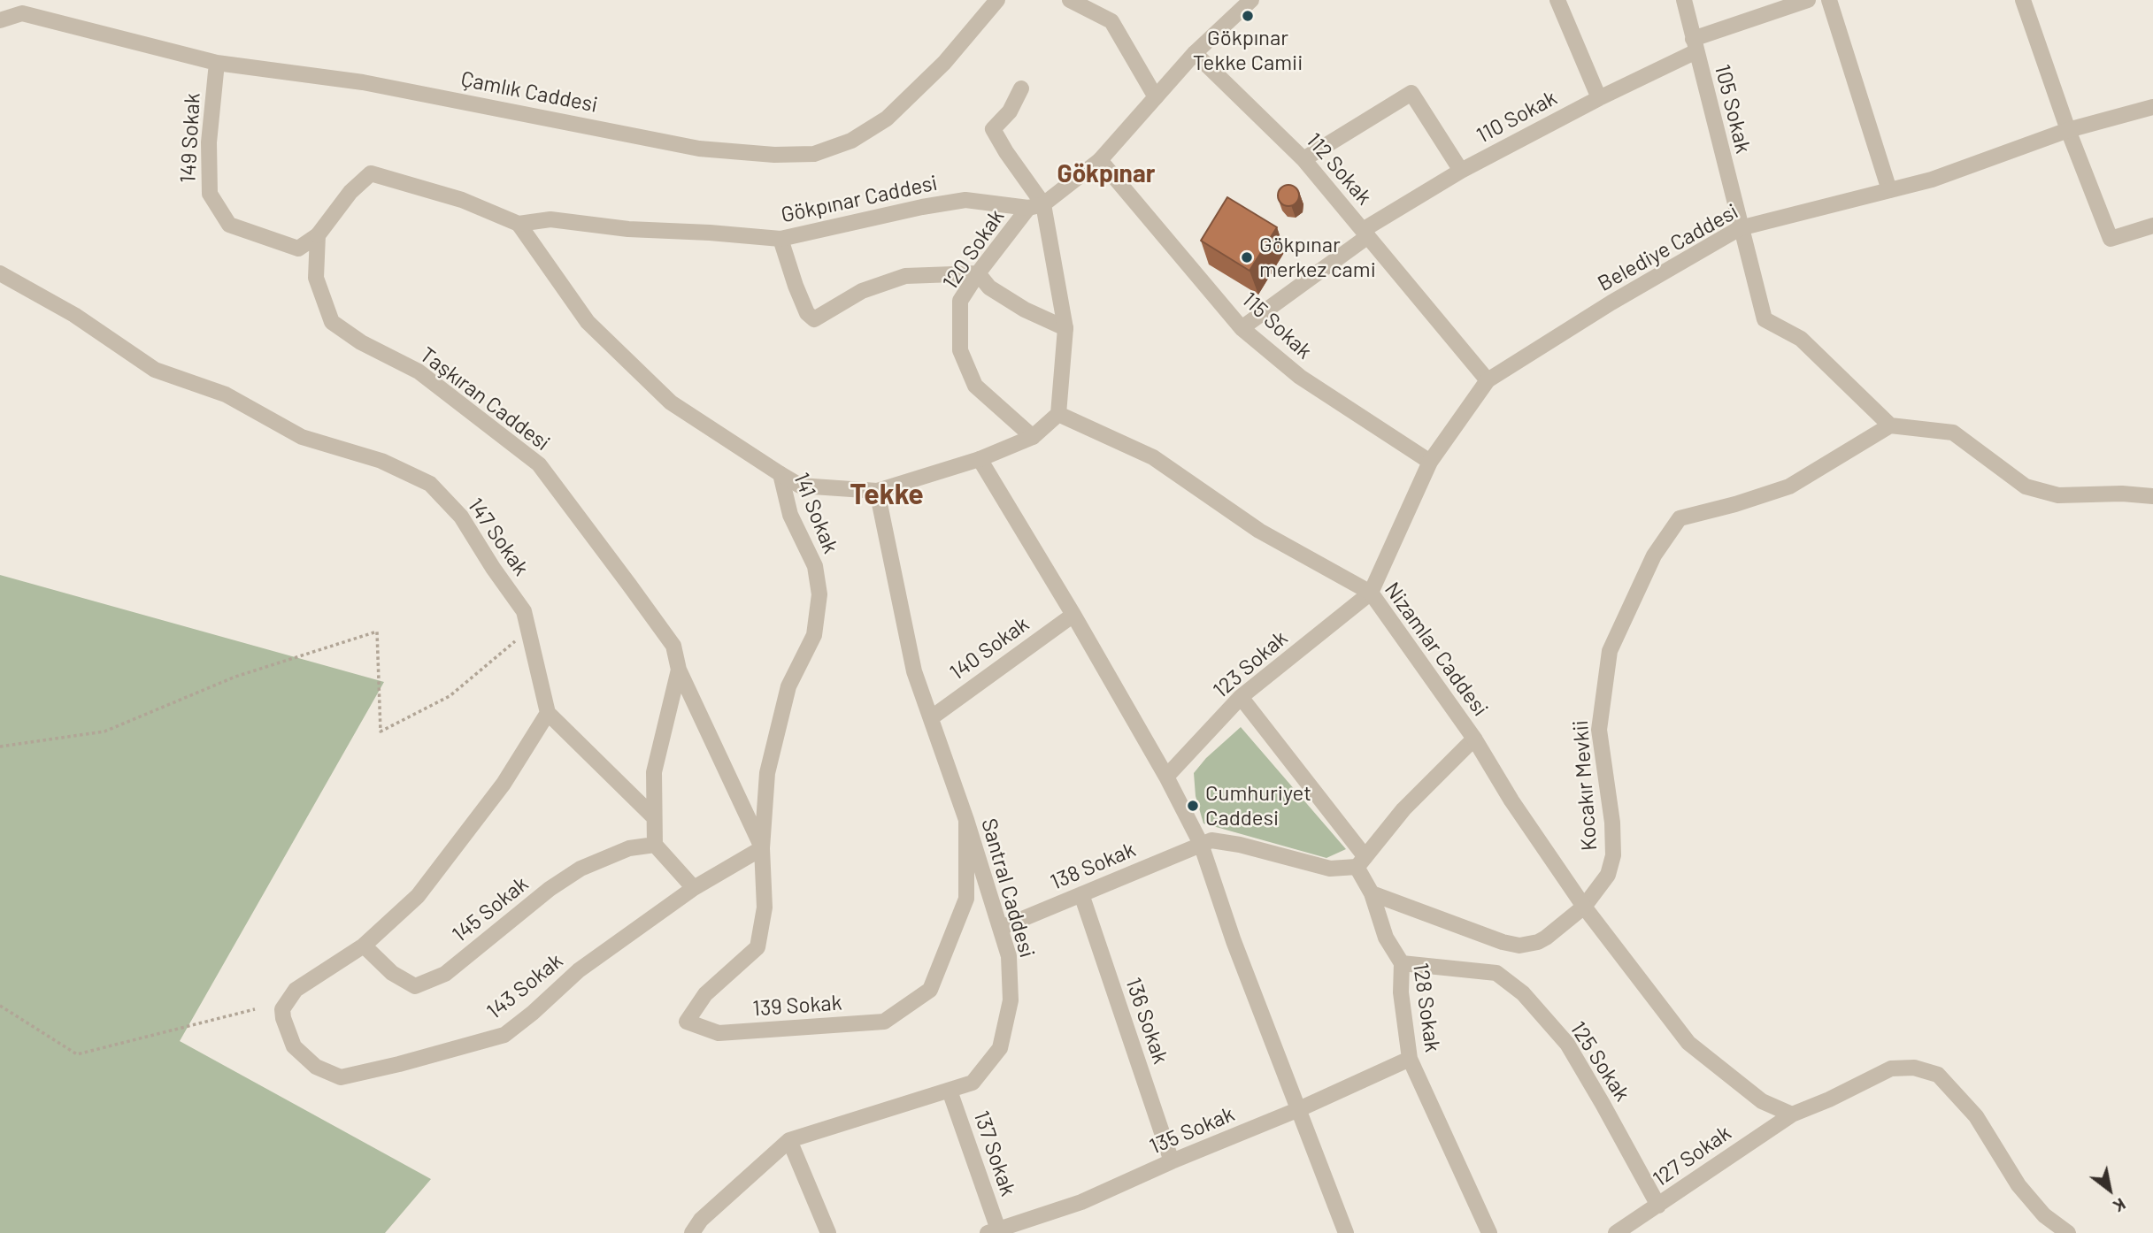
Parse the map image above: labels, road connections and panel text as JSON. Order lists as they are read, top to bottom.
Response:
{
  "streets": {
    "street": [
      "Çamlık Caddesi",
      "105 Sokak",
      "110 Sokak",
      "149 Sokak",
      "112 Sokak",
      "Gökpınar Caddesi",
      "Belediye Caddesi",
      "120 Sokak",
      "115 Sokak",
      "Taşkıran Caddesi",
      "141 Sokak",
      "147 Sokak",
      "140 Sokak",
      "Nizamlar Caddesi",
      "123 Sokak",
      "Kocakır Mevkii",
      "138 Sokak",
      "Santral Caddesi",
      "145 Sokak",
      "143 Sokak",
      "139 Sokak",
      "128 Sokak",
      "136 Sokak",
      "125 Sokak",
      "135 Sokak",
      "137 Sokak",
      "127 Sokak"
    ]
  },
  "crossings": [
    ["Çamlık Caddesi", "149 Sokak"],
    ["105 Sokak", "110 Sokak"],
    ["105 Sokak", "Belediye Caddesi"],
    ["105 Sokak", "Kocakır Mevkii"],
    ["110 Sokak", "112 Sokak"],
    ["110 Sokak", "115 Sokak"],
    ["149 Sokak", "Taşkıran Caddesi"],
    ["112 Sokak", "Belediye Caddesi"],
    ["Gökpınar Caddesi", "120 Sokak"],
    ["Gökpınar Caddesi", "141 Sokak"],
    ["Belediye Caddesi", "115 Sokak"],
    ["Belediye Caddesi", "Nizamlar Caddesi"],
    ["Belediye Caddesi", "123 Sokak"],
    ["Taşkıran Caddesi", "141 Sokak"],
    ["Taşkıran Caddesi", "143 Sokak"],
    ["Taşkıran Caddesi", "139 Sokak"],
    ["141 Sokak", "143 Sokak"],
    ["141 Sokak", "139 Sokak"],
    ["140 Sokak", "Santral Caddesi"],
    ["Nizamlar Caddesi", "123 Sokak"],
    ["Nizamlar Caddesi", "Kocakır Mevkii"],
    ["Nizamlar Caddesi", "127 Sokak"],
    ["123 Sokak", "128 Sokak"],
    ["Kocakır Mevkii", "128 Sokak"],
    ["138 Sokak", "Santral Caddesi"],
    ["138 Sokak", "136 Sokak"],
    ["Santral Caddesi", "139 Sokak"],
    ["Santral Caddesi", "137 Sokak"],
    ["145 Sokak", "143 Sokak"],
    ["143 Sokak", "139 Sokak"],
    ["128 Sokak", "125 Sokak"],
    ["128 Sokak", "135 Sokak"],
    ["136 Sokak", "135 Sokak"],
    ["125 Sokak", "127 Sokak"],
    ["135 Sokak", "137 Sokak"]
  ],
  "districts": ["Gökpınar", "Tekke"],
  "places": ["Gökpınar Tekke Camii", "Gökpınar merkez cami", "Cumhuriyet Caddesi"],
  "north": "bottom right"
}
